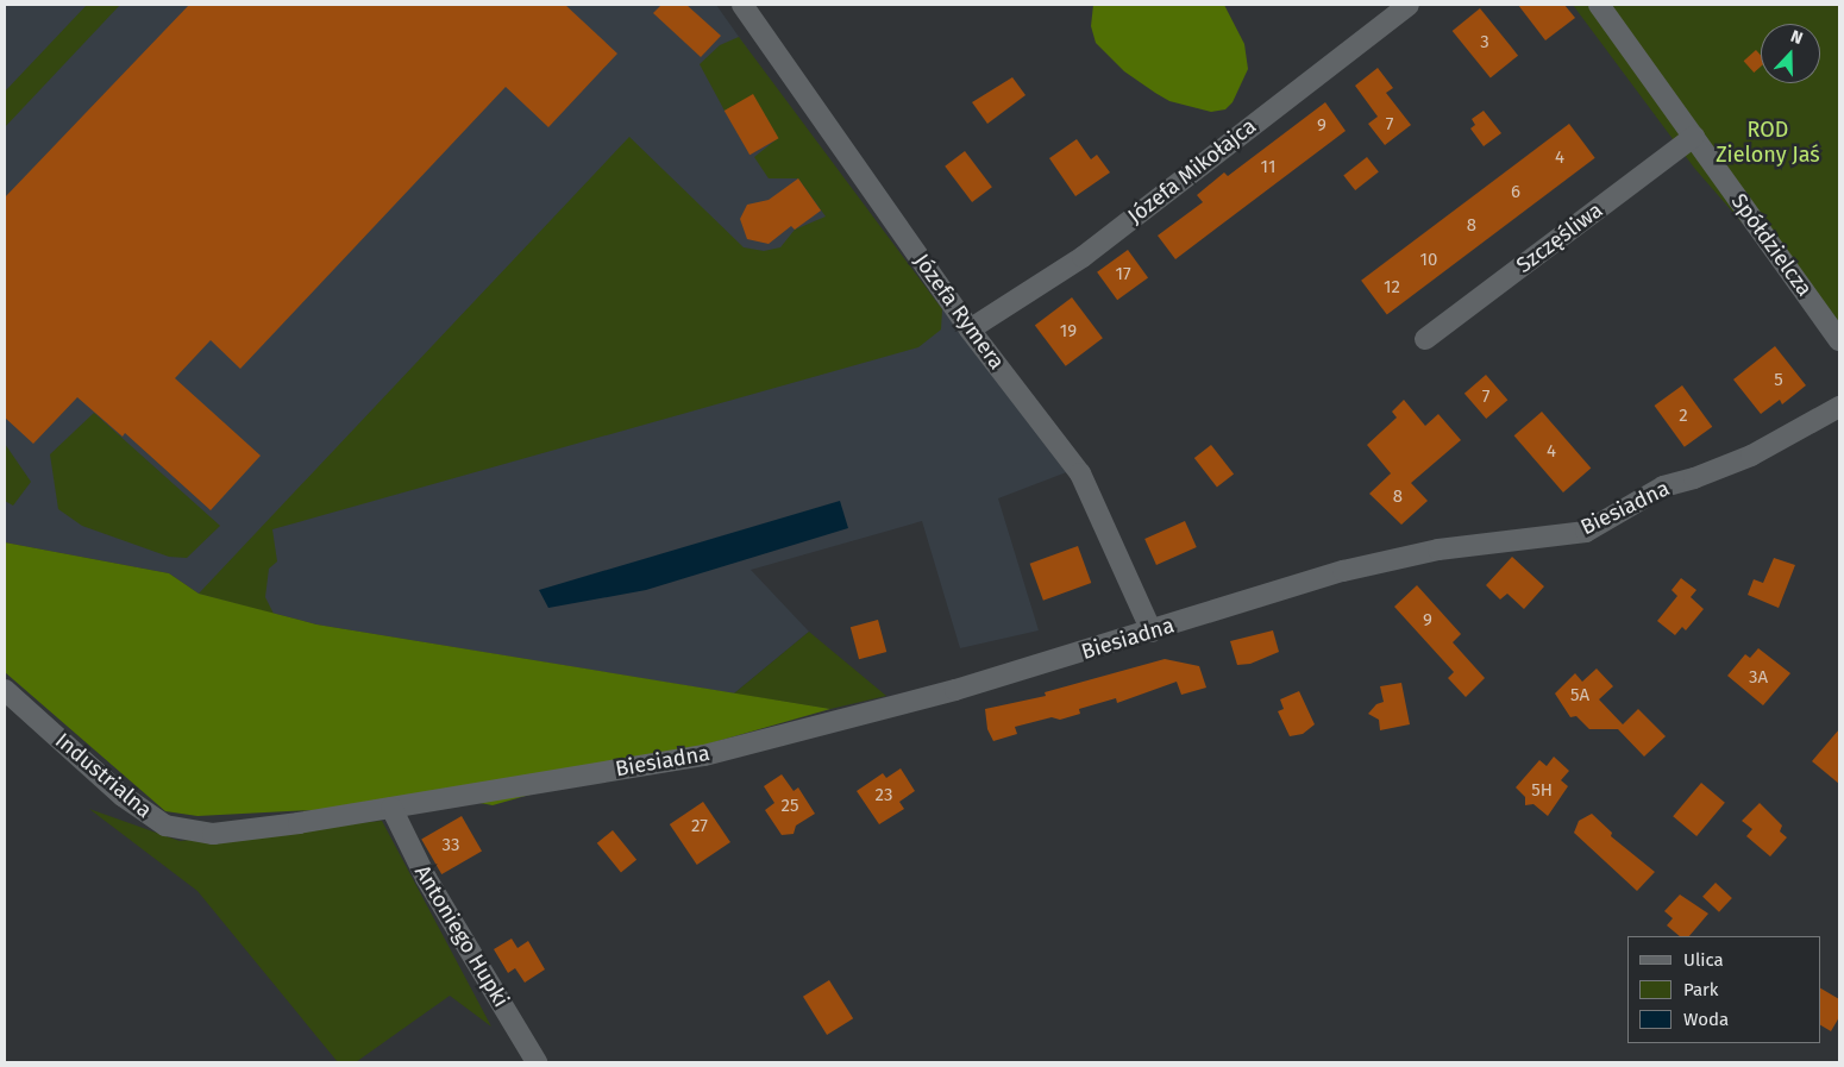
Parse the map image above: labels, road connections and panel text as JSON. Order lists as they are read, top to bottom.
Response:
{
  "streets": {
    "street": [
      "Józefa Mikołajca",
      "Szczęśliwa",
      "Spółdzielcza",
      "Józefa Rymera",
      "Biesiadna",
      "Industrialna",
      "Antoniego Hupki"
    ]
  },
  "crossings": [
    ["Józefa Mikołajca", "Józefa Rymera"],
    ["Szczęśliwa", "Spółdzielcza"],
    ["Józefa Rymera", "Biesiadna"],
    ["Biesiadna", "Industrialna"],
    ["Biesiadna", "Antoniego Hupki"],
    ["Industrialna", "Antoniego Hupki"]
  ],
  "parks": ["ROD Zielony Jaś"],
  "house_numbers": [
    "3",
    "7",
    "9",
    "4",
    "11",
    "6",
    "8",
    "10",
    "17",
    "12",
    "19",
    "5",
    "7",
    "2",
    "4",
    "8",
    "9",
    "3A",
    "5A",
    "5H",
    "23",
    "25",
    "27",
    "33"
  ],
  "legend": ["Ulica", "Park", "Woda"],
  "north": "top"
}
